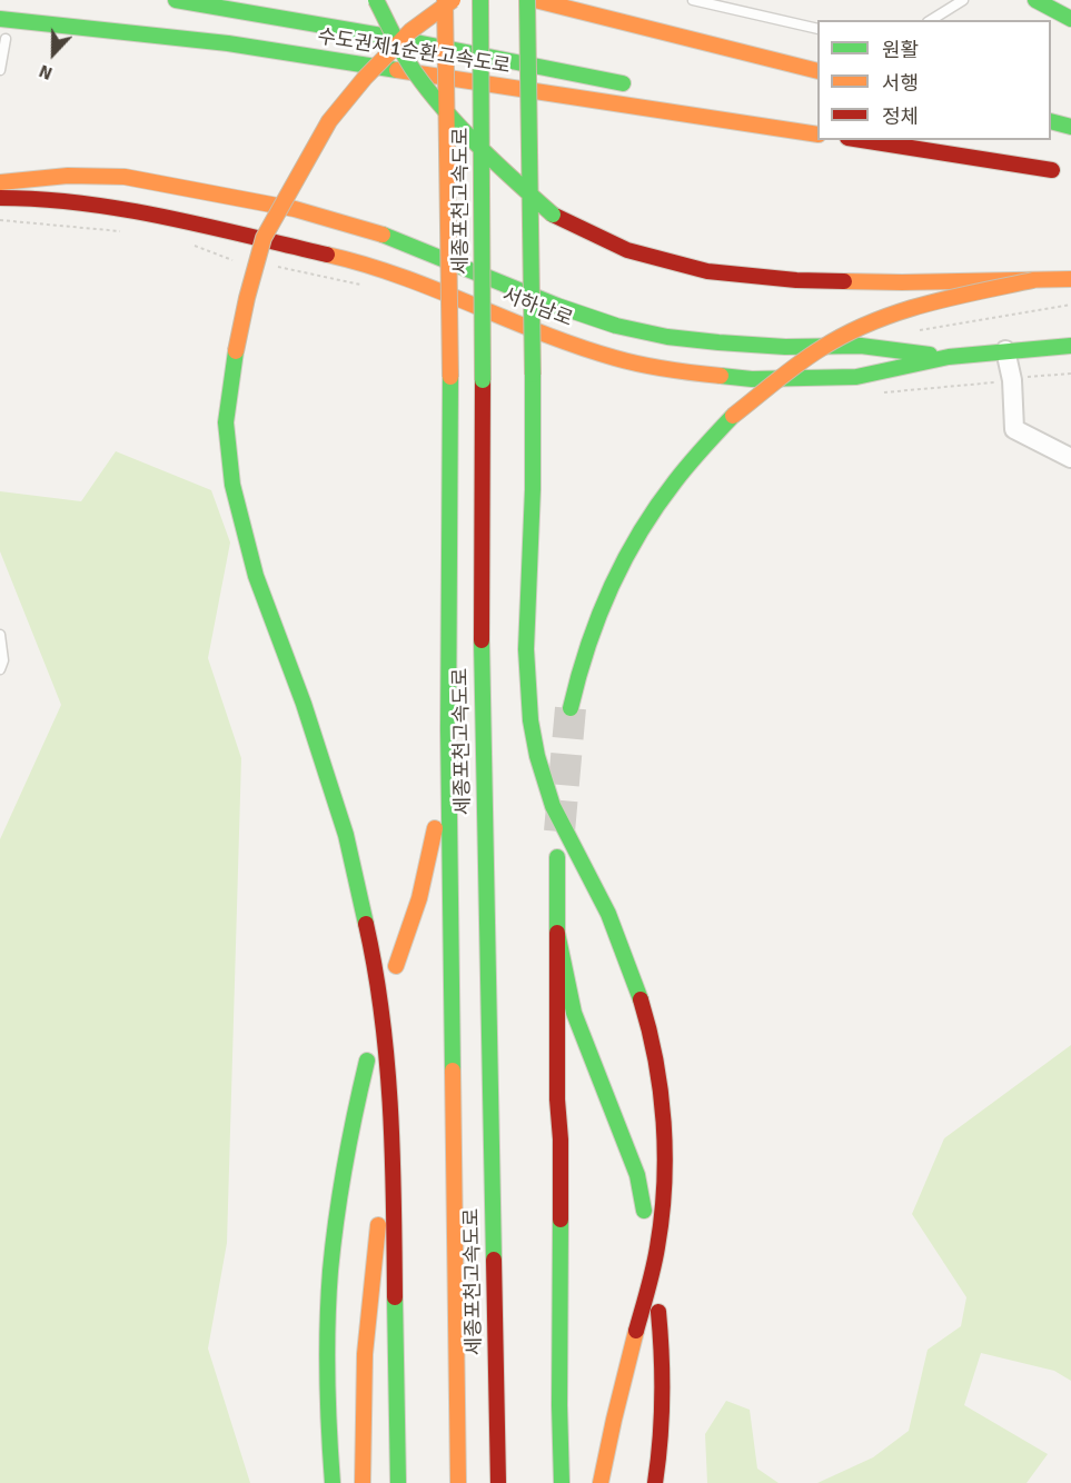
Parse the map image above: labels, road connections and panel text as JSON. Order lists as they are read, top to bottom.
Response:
{
  "streets": {
    "main road": ["수도권제1순환고속도로", "세종포천고속도로", "서하남로"]
  },
  "legend": ["원활", "서행", "정체"],
  "north": "bottom"
}
